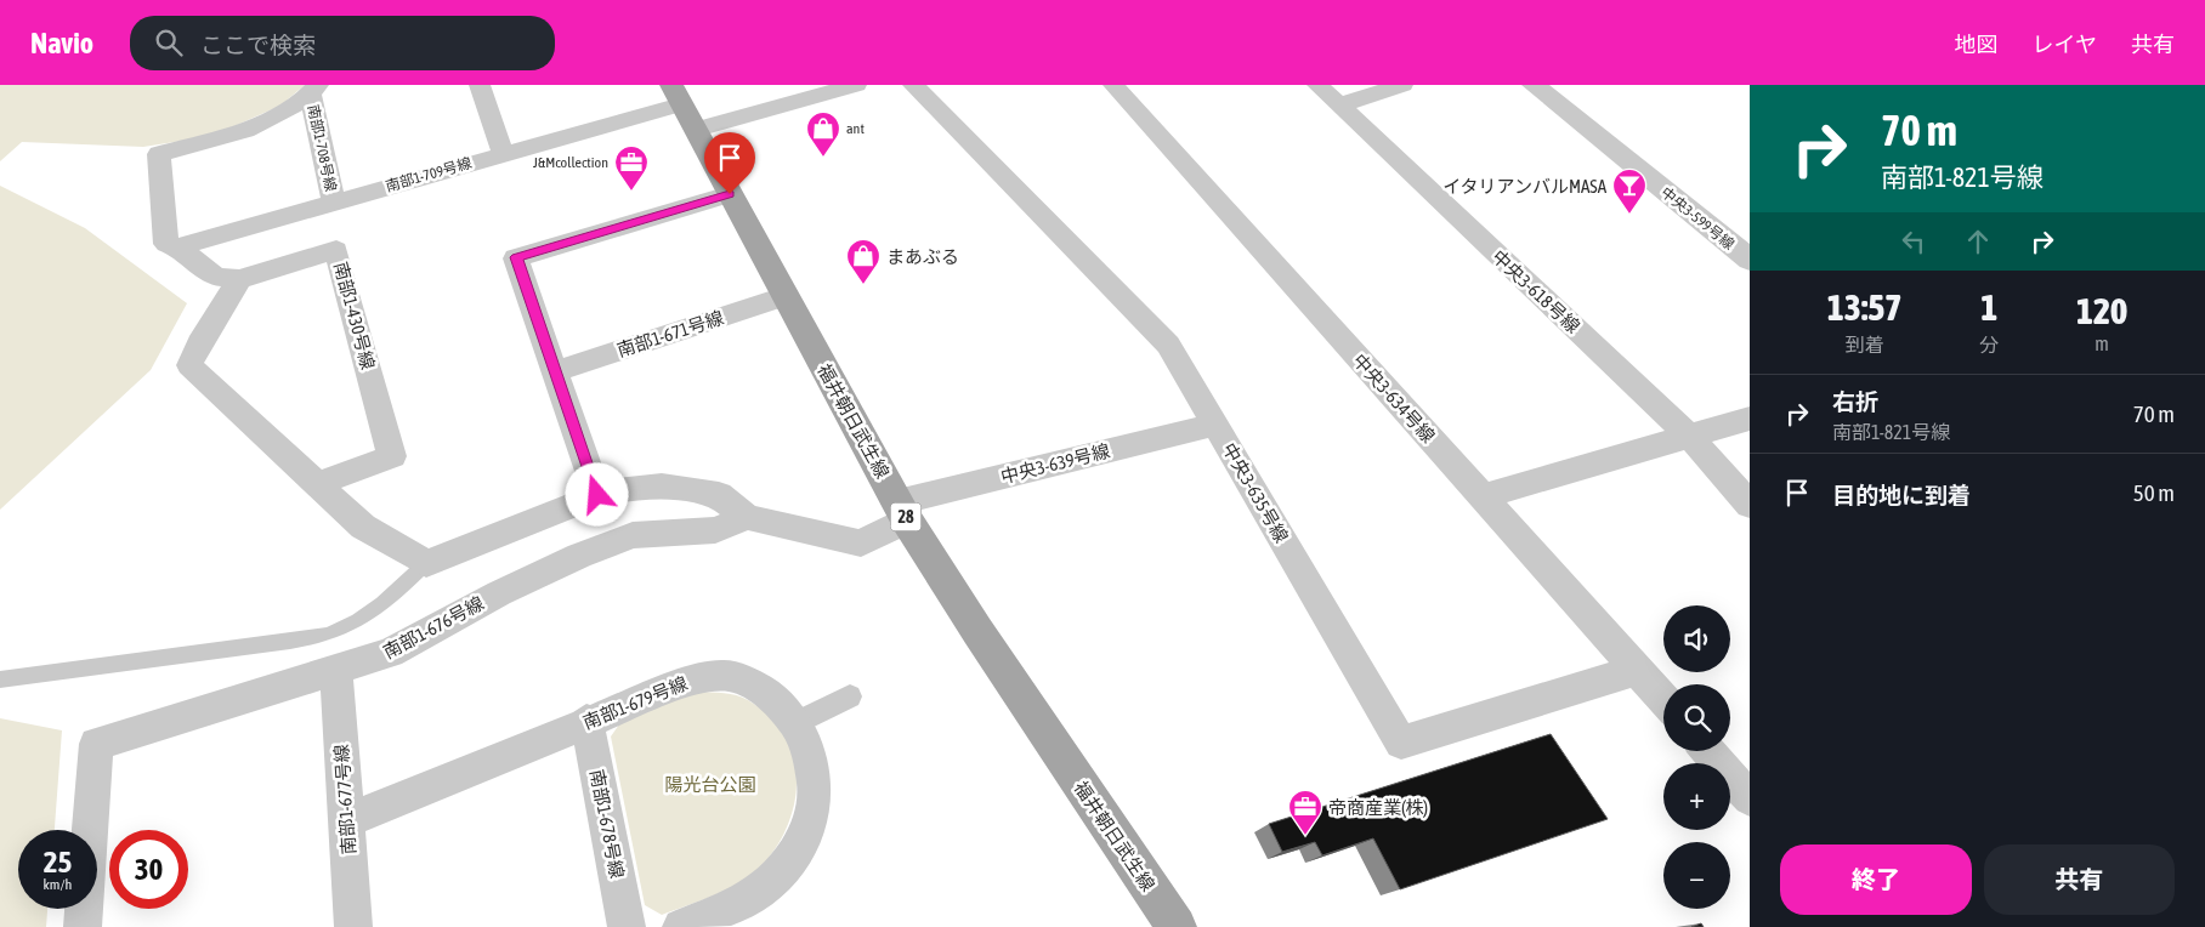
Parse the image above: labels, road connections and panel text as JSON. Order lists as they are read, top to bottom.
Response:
{
  "streets": {
    "main road": ["福井朝日武生線", "28"],
    "street": [
      "南部1-708号線",
      "南部1-709号線",
      "中央3-599号線",
      "中央3-618号線",
      "南部1-430号線",
      "南部1-671号線",
      "中央3-634号線",
      "中央3-639号線",
      "中央3-635号線",
      "南部1-676号線",
      "南部1-679号線",
      "南部1-677号線",
      "南部1-678号線"
    ]
  },
  "crossings": [
    ["南部1-708号線", "南部1-709号線"],
    ["南部1-709号線", "福井朝日武生線"],
    ["南部1-671号線", "福井朝日武生線"],
    ["中央3-634号線", "中央3-635号線"],
    ["福井朝日武生線", "中央3-639号線"],
    ["中央3-639号線", "中央3-635号線"],
    ["南部1-676号線", "南部1-677号線"],
    ["南部1-679号線", "南部1-677号線"],
    ["南部1-679号線", "南部1-678号線"]
  ],
  "parks": ["陽光台公園"],
  "places": {
    "shop": ["ant", "まあぶる"],
    "office": ["J&Mcollection", "帝商産業(株)"],
    "bar": ["イタリアンバルMASA"]
  },
  "page": {
    "header": "Navio",
    "search": "ここで検索",
    "nav": ["地図", "レイヤ", "共有"],
    "turn": ["70 m", "南部1-821号線"],
    "eta": [
      "13:57",
      "到着",
      "1",
      "分",
      "120",
      "m"
    ],
    "list": [
      {
        "name": "右折",
        "note": "南部1-821号線",
        "value": "70 m"
      },
      {
        "name": "目的地に到着",
        "value": "50 m"
      }
    ],
    "map_buttons": ["+", "−"],
    "speed": "25 km/h",
    "limit": "30",
    "buttons": ["終了", "共有"]
  }
}
